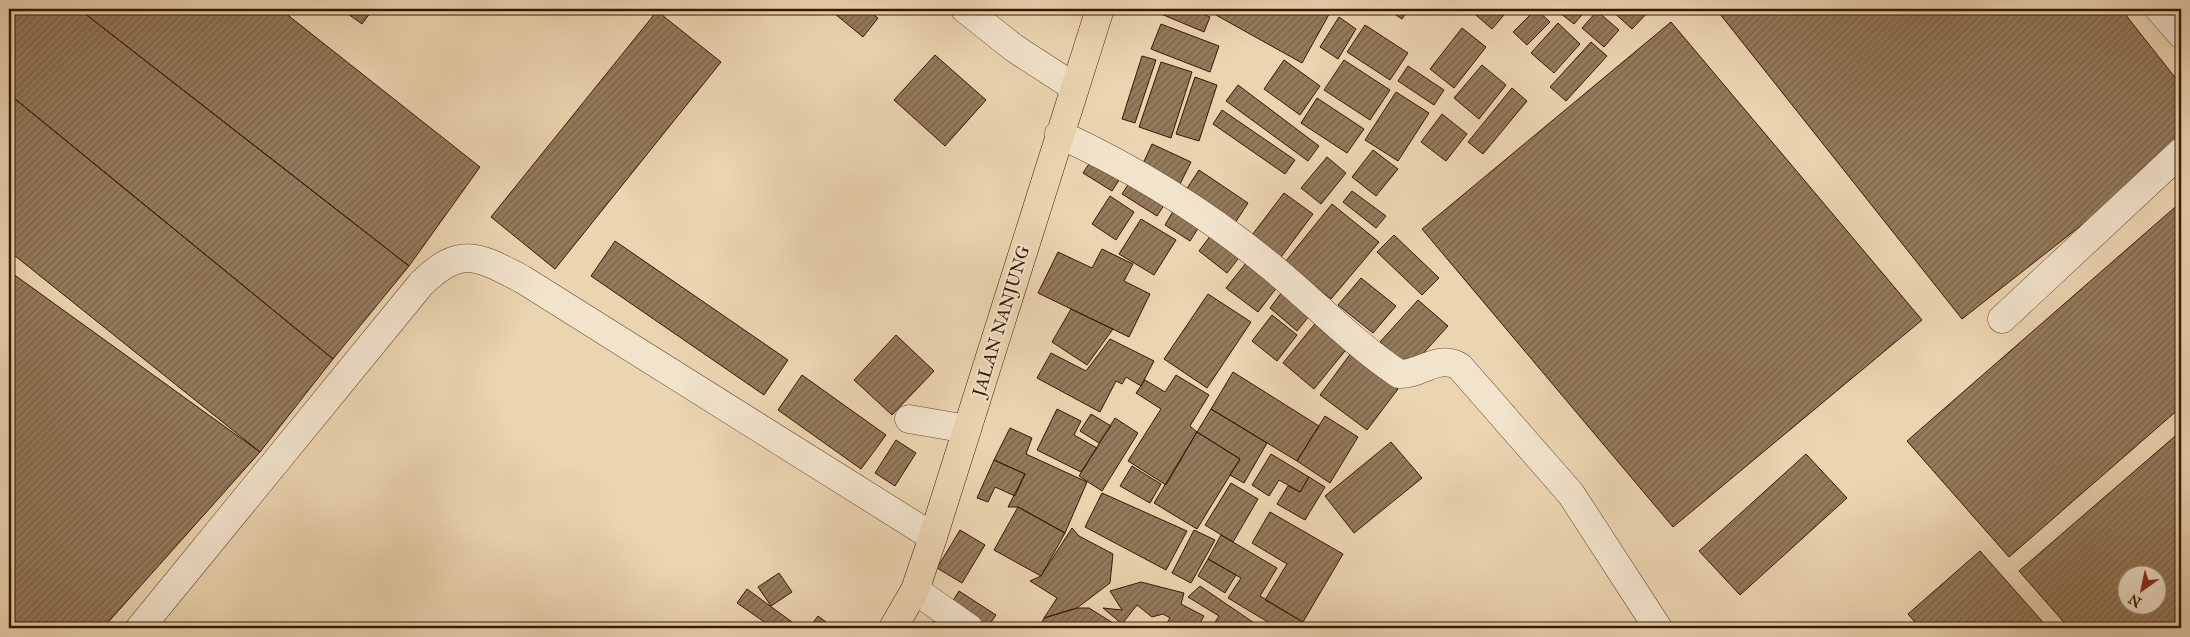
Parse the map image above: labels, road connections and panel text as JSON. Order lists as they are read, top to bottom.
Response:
{
  "streets": {
    "main road": ["JALAN NANJUNG"]
  },
  "north": "bottom left"
}
